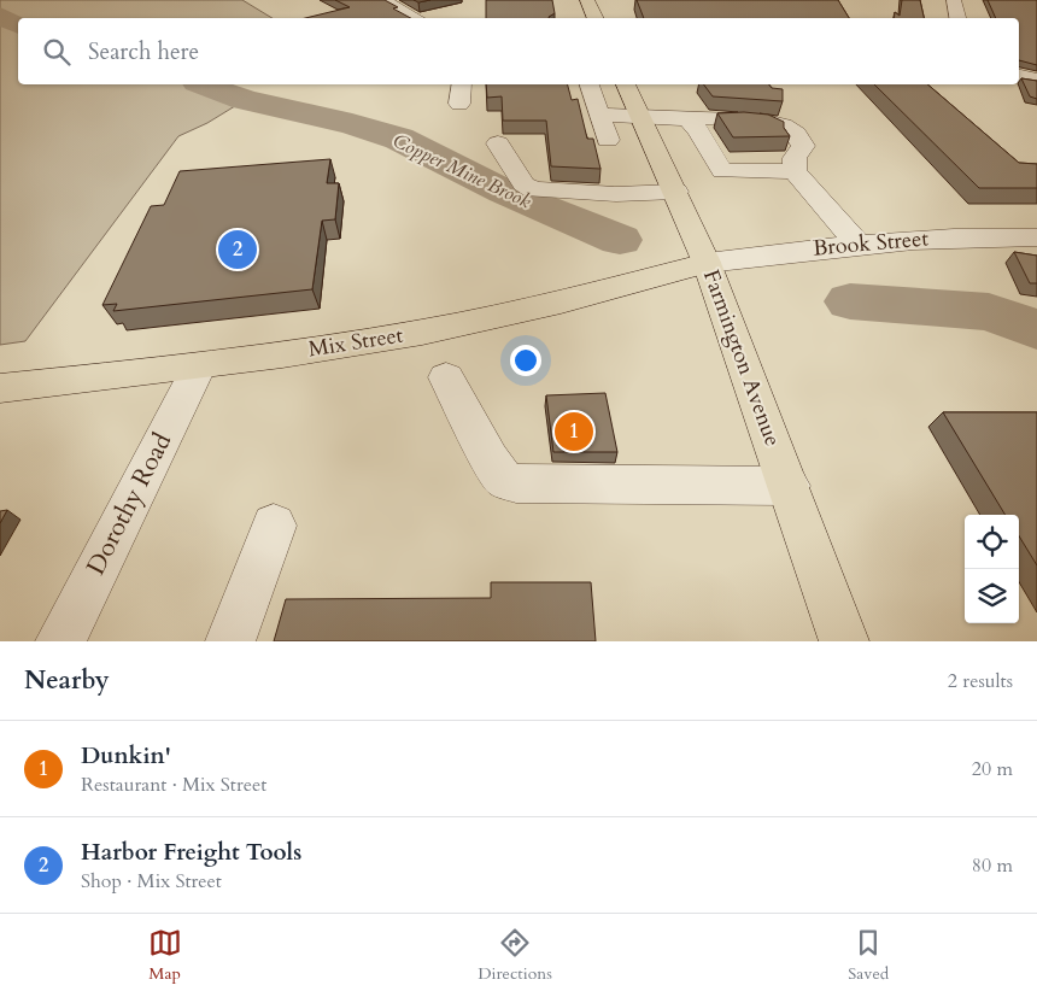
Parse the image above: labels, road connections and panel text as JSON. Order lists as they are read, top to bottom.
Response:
{
  "streets": {
    "main road": ["Mix Street", "Farmington Avenue"],
    "street": ["Brook Street", "Dorothy Road"]
  },
  "crossings": [
    ["Brook Street", "Mix Street"],
    ["Brook Street", "Farmington Avenue"],
    ["Mix Street", "Farmington Avenue"],
    ["Mix Street", "Dorothy Road"]
  ],
  "water": ["Copper Mine Brook"],
  "page": {
    "search": "Search here",
    "pins": ["2", "1"],
    "heading": ["Nearby", "2 results"],
    "list": [
      {
        "mark": "1",
        "name": "Dunkin'",
        "note": "Restaurant · Mix Street",
        "value": "20 m"
      },
      {
        "mark": "2",
        "name": "Harbor Freight Tools",
        "note": "Shop · Mix Street",
        "value": "80 m"
      }
    ],
    "nav": ["Map", "Directions", "Saved"]
  }
}
